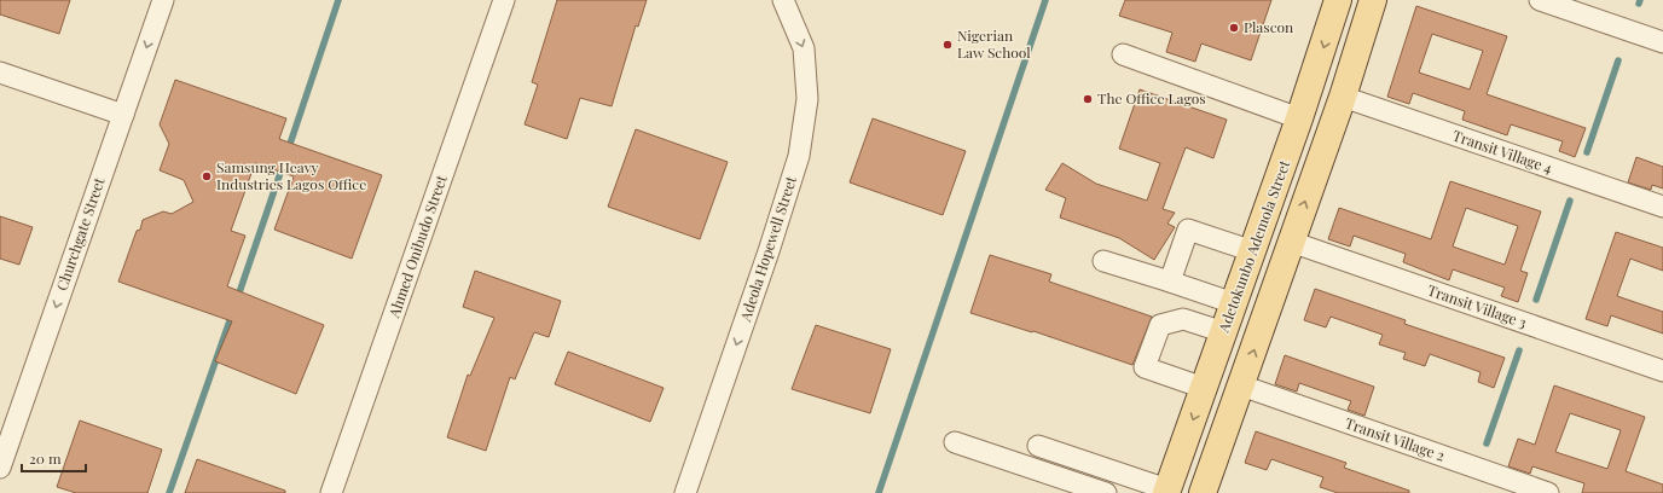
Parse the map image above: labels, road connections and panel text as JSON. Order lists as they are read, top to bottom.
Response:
{
  "streets": {
    "main road": ["Adetokunbo Ademola Street"],
    "street": [
      "Transit Village 4",
      "Churchgate Street",
      "Ahmed Onibudo Street",
      "Adeola Hopewell Street",
      "Transit Village 3",
      "Transit Village 2"
    ]
  },
  "one_way": ["Churchgate Street", "Adeola Hopewell Street"],
  "places": [
    "Plascon",
    "Nigerian Law School",
    "The Office Lagos",
    "Samsung Heavy Industries Lagos Office"
  ],
  "scale_bar": "20 m"
}
